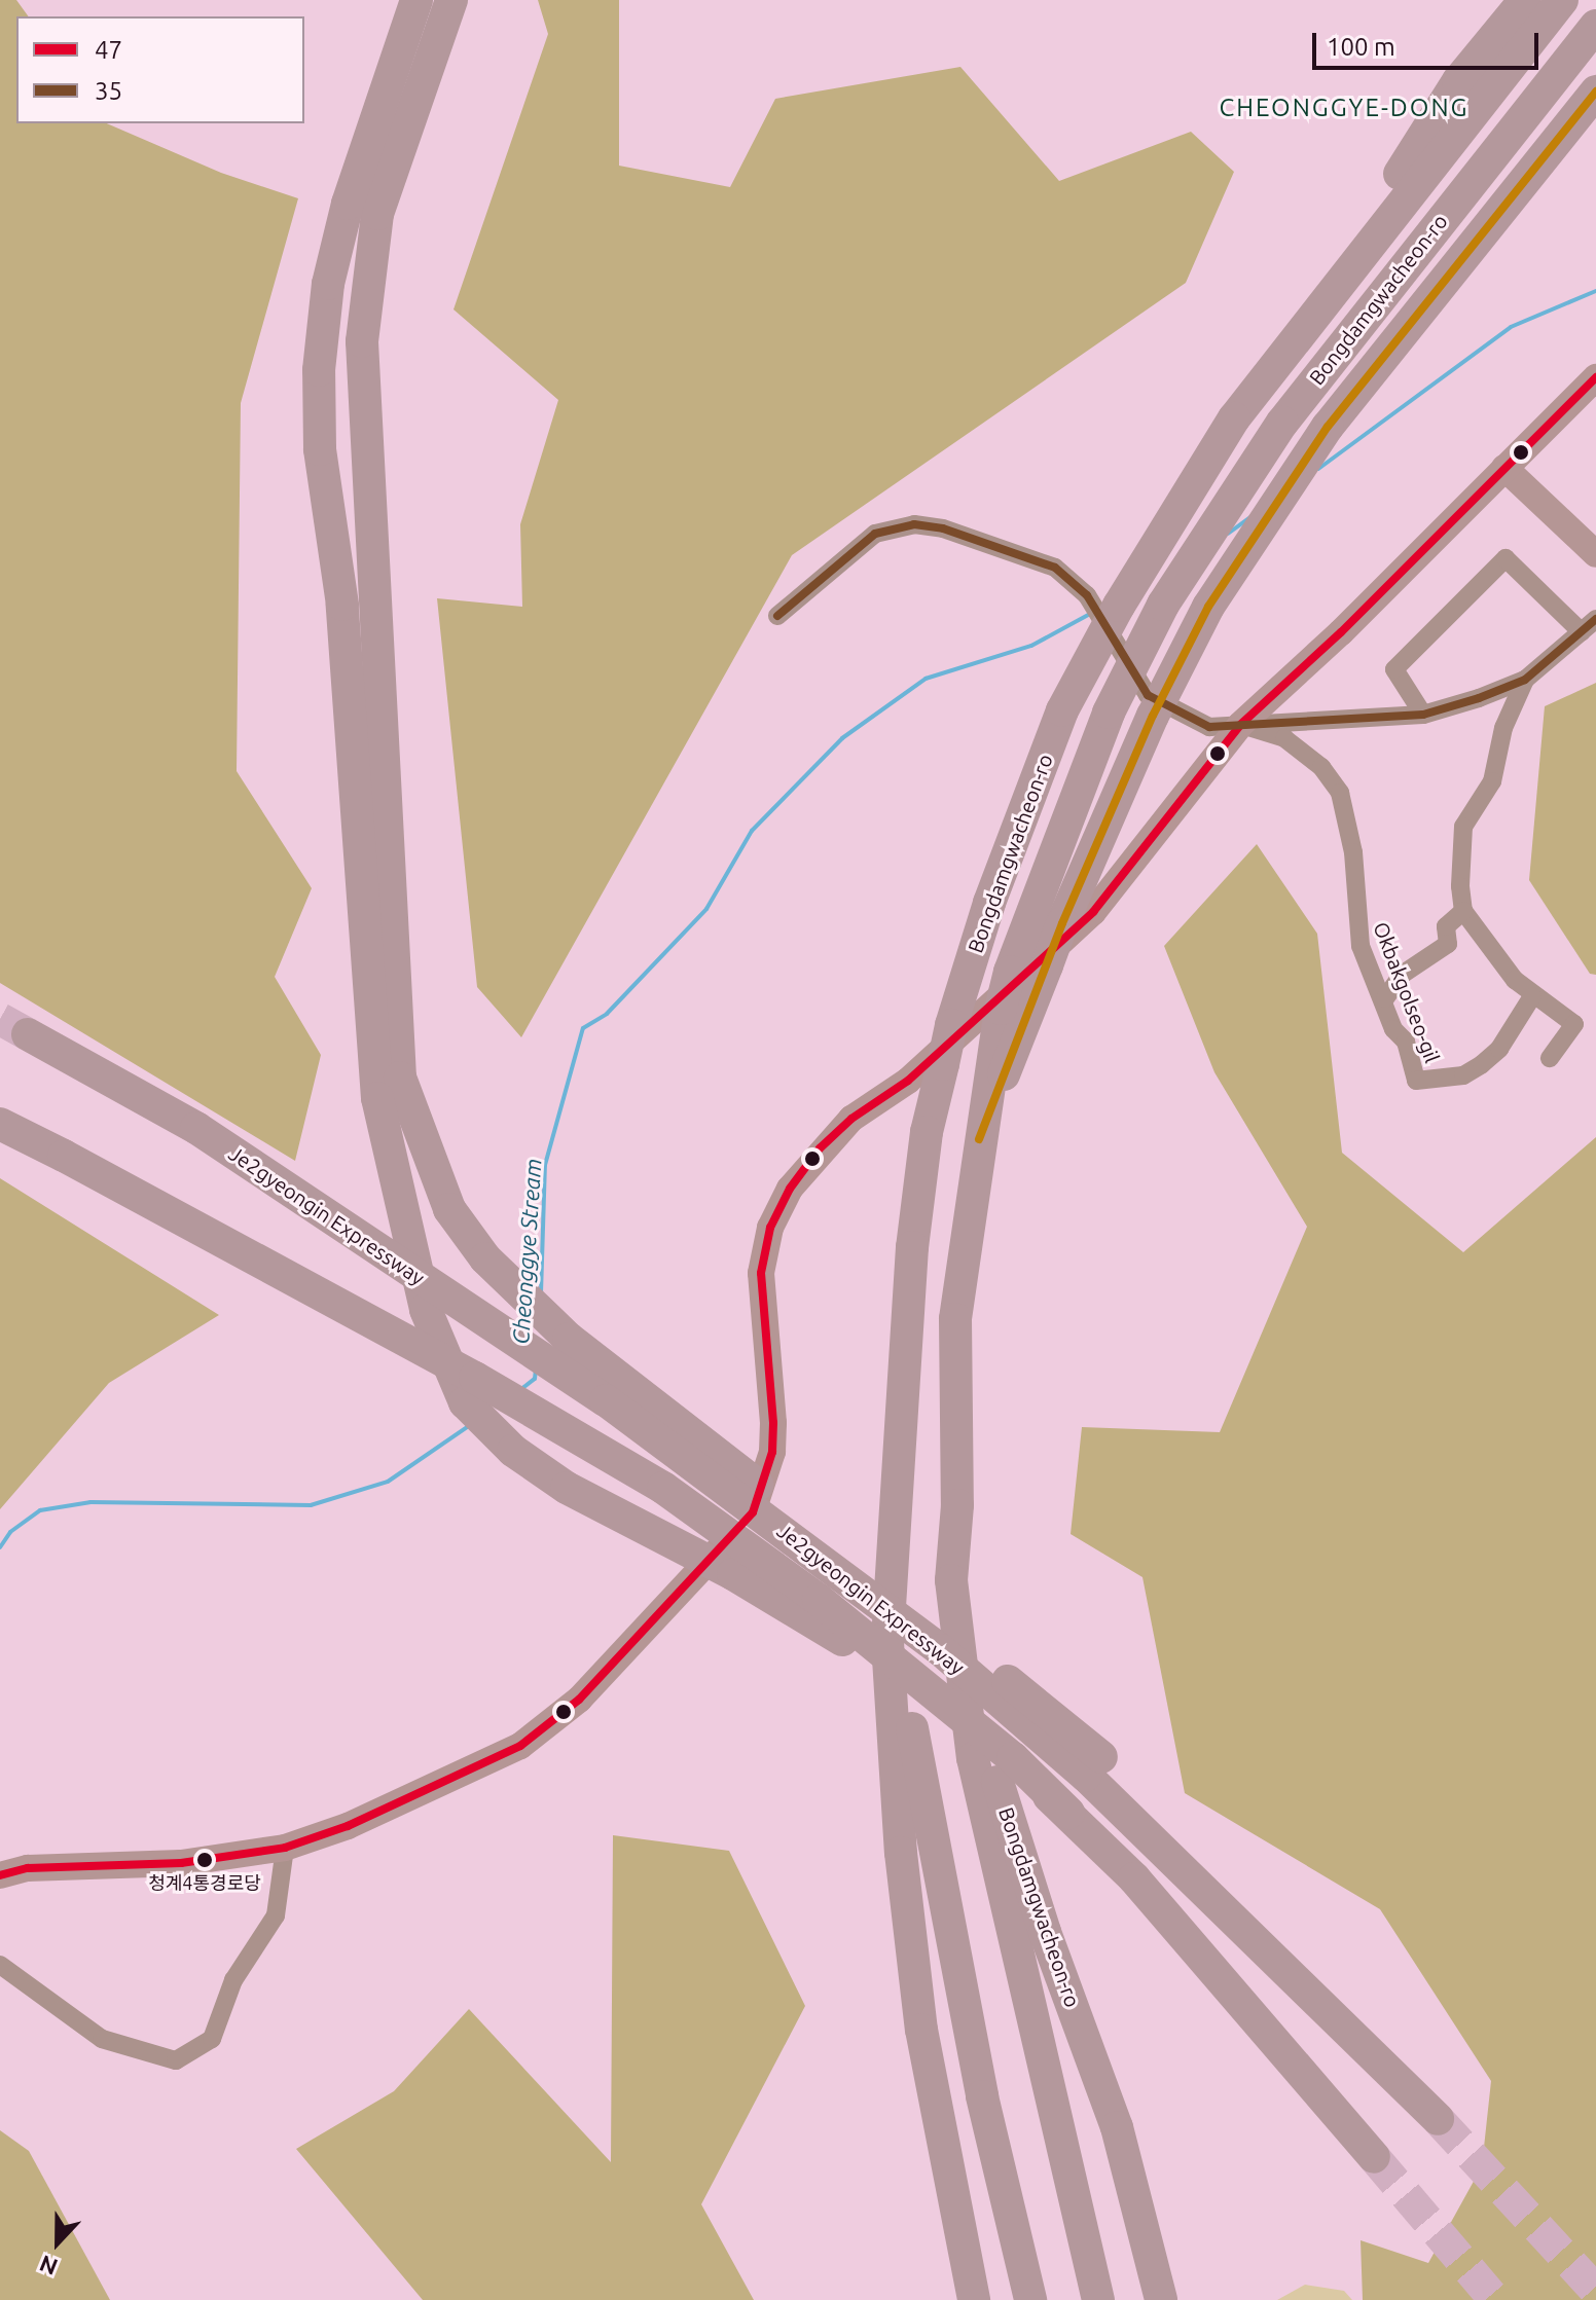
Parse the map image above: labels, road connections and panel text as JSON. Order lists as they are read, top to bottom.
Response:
{
  "streets": {
    "highway": ["Bongdamgwacheon-ro", "Je2gyeongin Expressway"],
    "street": ["Okbakgolseo-gil"]
  },
  "districts": ["CHEONGGYE-DONG"],
  "water": ["Cheonggye Stream"],
  "places": ["청계4통경로당"],
  "lines": ["transit line 47", "transit line 35"],
  "legend": ["47", "35"],
  "scale_bar": "100 m",
  "north": "bottom"
}
